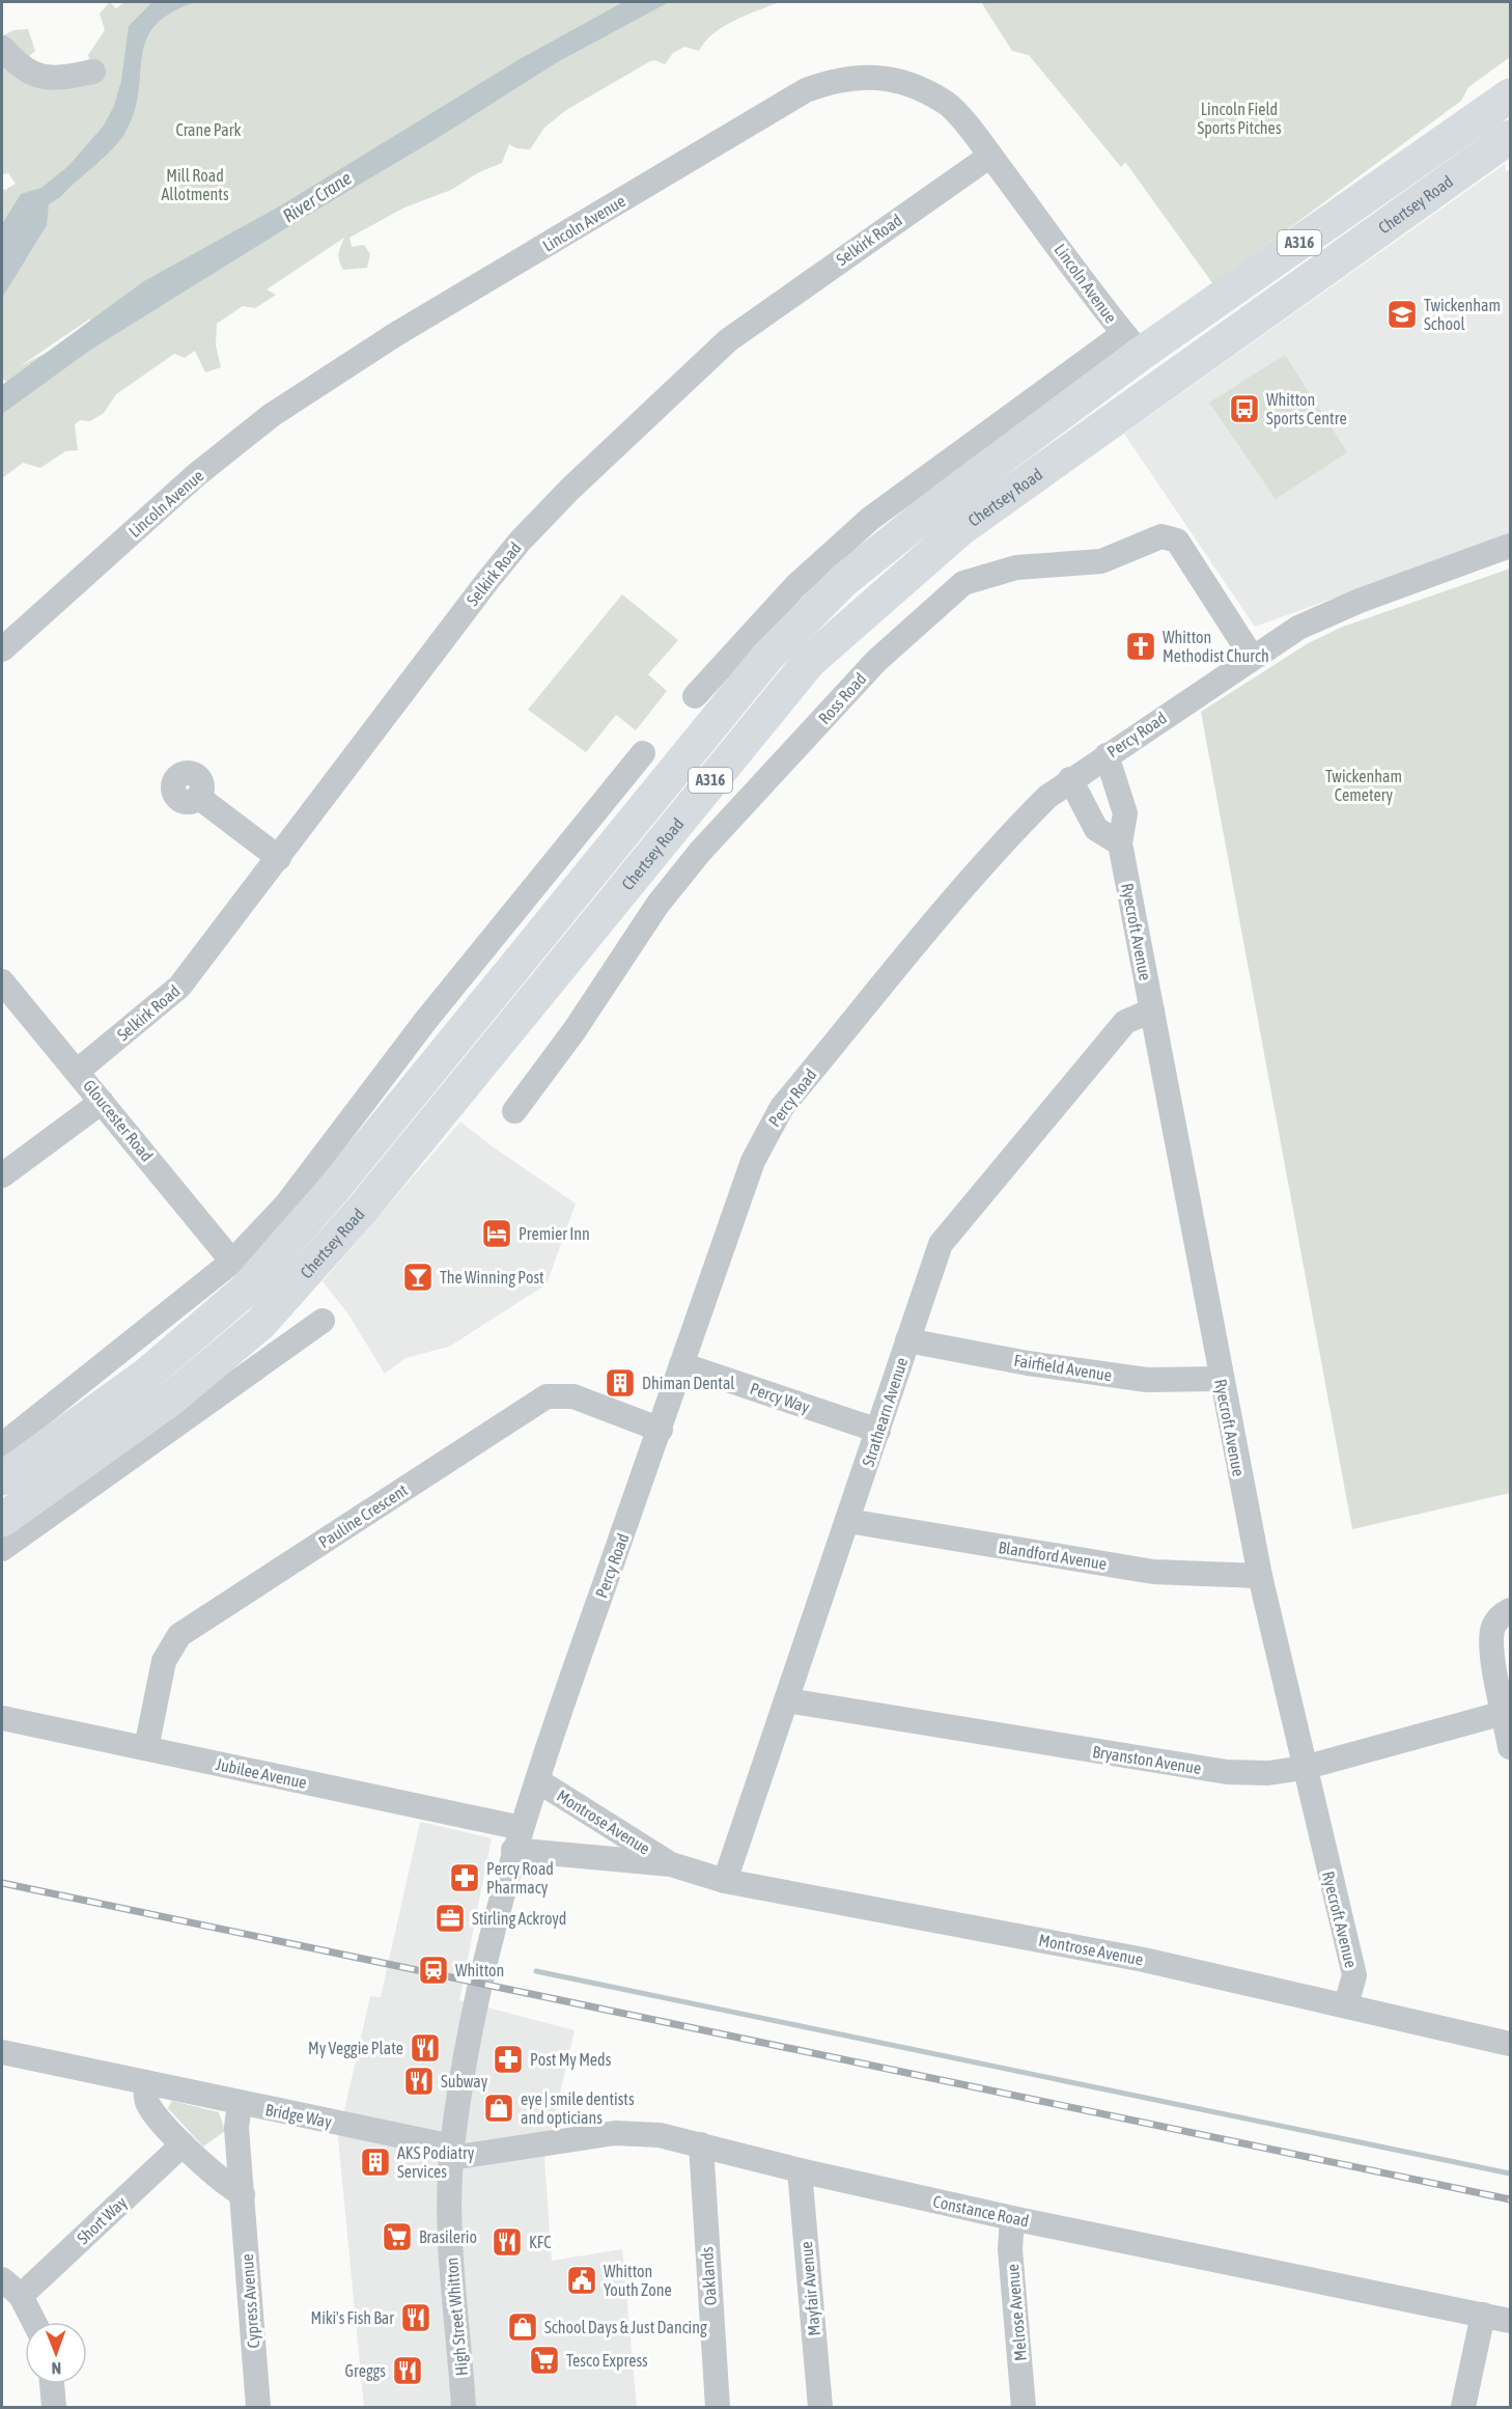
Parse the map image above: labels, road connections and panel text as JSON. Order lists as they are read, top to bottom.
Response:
{
  "streets": {
    "highway": ["Chertsey Road", "A316"],
    "street": [
      "Lincoln Avenue",
      "Selkirk Road",
      "Ross Road",
      "Percy Road",
      "Ryecroft Avenue",
      "Gloucester Road",
      "Fairfield Avenue",
      "Percy Way",
      "Strathearn Avenue",
      "Pauline Crescent",
      "Blandford Avenue",
      "Bryanston Avenue",
      "Jubilee Avenue",
      "Montrose Avenue",
      "Bridge Way",
      "Constance Road",
      "Short Way",
      "Oaklands",
      "Mayfair Avenue",
      "Cypress Avenue",
      "Melrose Avenue",
      "High Street Whitton"
    ]
  },
  "crossings": [
    ["Chertsey Road", "Lincoln Avenue"],
    ["Chertsey Road", "Gloucester Road"],
    ["Lincoln Avenue", "Selkirk Road"],
    ["Selkirk Road", "Gloucester Road"],
    ["Ross Road", "Percy Road"],
    ["Percy Road", "Ryecroft Avenue"],
    ["Percy Road", "Percy Way"],
    ["Percy Road", "Pauline Crescent"],
    ["Percy Road", "Jubilee Avenue"],
    ["Percy Road", "Montrose Avenue"],
    ["Percy Road", "High Street Whitton"],
    ["Ryecroft Avenue", "Fairfield Avenue"],
    ["Ryecroft Avenue", "Strathearn Avenue"],
    ["Ryecroft Avenue", "Blandford Avenue"],
    ["Ryecroft Avenue", "Bryanston Avenue"],
    ["Ryecroft Avenue", "Montrose Avenue"],
    ["Fairfield Avenue", "Strathearn Avenue"],
    ["Percy Way", "Strathearn Avenue"],
    ["Strathearn Avenue", "Blandford Avenue"],
    ["Strathearn Avenue", "Bryanston Avenue"],
    ["Strathearn Avenue", "Montrose Avenue"],
    ["Pauline Crescent", "Jubilee Avenue"],
    ["Jubilee Avenue", "Montrose Avenue"],
    ["Bridge Way", "Constance Road"],
    ["Bridge Way", "Cypress Avenue"],
    ["Bridge Way", "High Street Whitton"],
    ["Constance Road", "Oaklands"],
    ["Constance Road", "Mayfair Avenue"],
    ["Constance Road", "Melrose Avenue"],
    ["Constance Road", "High Street Whitton"]
  ],
  "water": ["River Crane"],
  "parks": [
    "Lincoln Field Sports Pitches",
    "Crane Park",
    "Mill Road Allotments",
    "Twickenham Cemetery"
  ],
  "places": {
    "school or university": ["Twickenham School"],
    "bus stop": ["Whitton Sports Centre"],
    "church": ["Whitton Methodist Church"],
    "hotel": ["Premier Inn"],
    "bar": ["The Winning Post"],
    "building": ["Dhiman Dental", "AKS Podiatry Services"],
    "pharmacy": ["Percy Road Pharmacy", "Post My Meds"],
    "office": ["Stirling Ackroyd"],
    "station": ["Whitton"],
    "restaurant": [
      "My Veggie Plate",
      "Subway",
      "KFC",
      "Miki's Fish Bar",
      "Greggs"
    ],
    "shop": ["eye | smile dentists and opticians", "School Days & Just Dancing"],
    "supermarket": ["Brasilerio", "Tesco Express"],
    "public building": ["Whitton Youth Zone"]
  },
  "north": "bottom"
}
